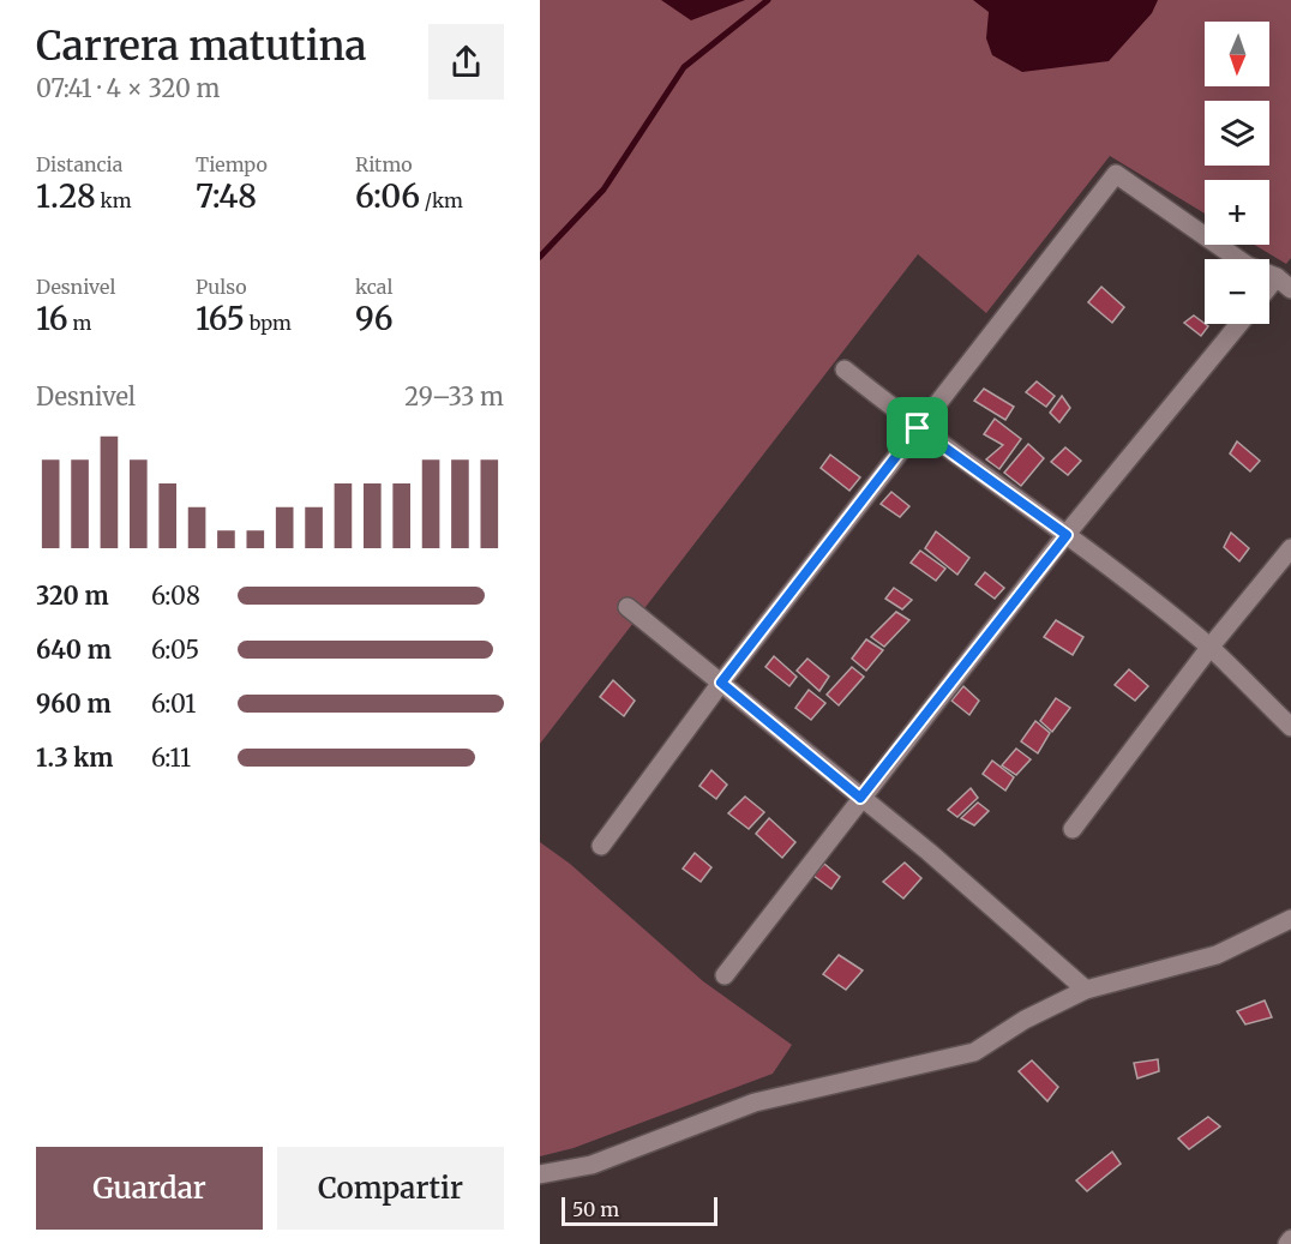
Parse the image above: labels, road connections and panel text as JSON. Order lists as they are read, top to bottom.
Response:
{
  "scale_bar": "50 m",
  "north": "bottom",
  "page": {
    "heading": ["Carrera matutina", "07:41 · 4 × 320 m"],
    "map_buttons": ["+", "−"],
    "stats": [
      ["Distancia", "1.28 km"],
      ["Tiempo", "7:48"],
      ["Ritmo", "6:06 /km"],
      ["Desnivel", "16 m"],
      ["Pulso", "165 bpm"],
      ["kcal", "96"]
    ],
    "chart": ["Desnivel", "29–33 m"],
    "list": [
      {
        "name": "320 m",
        "note": "6:08"
      },
      {
        "name": "640 m",
        "note": "6:05"
      },
      {
        "name": "960 m",
        "note": "6:01"
      },
      {
        "name": "1.3 km",
        "note": "6:11"
      }
    ],
    "buttons": ["Guardar", "Compartir"],
    "scale": "50 m"
  }
}
